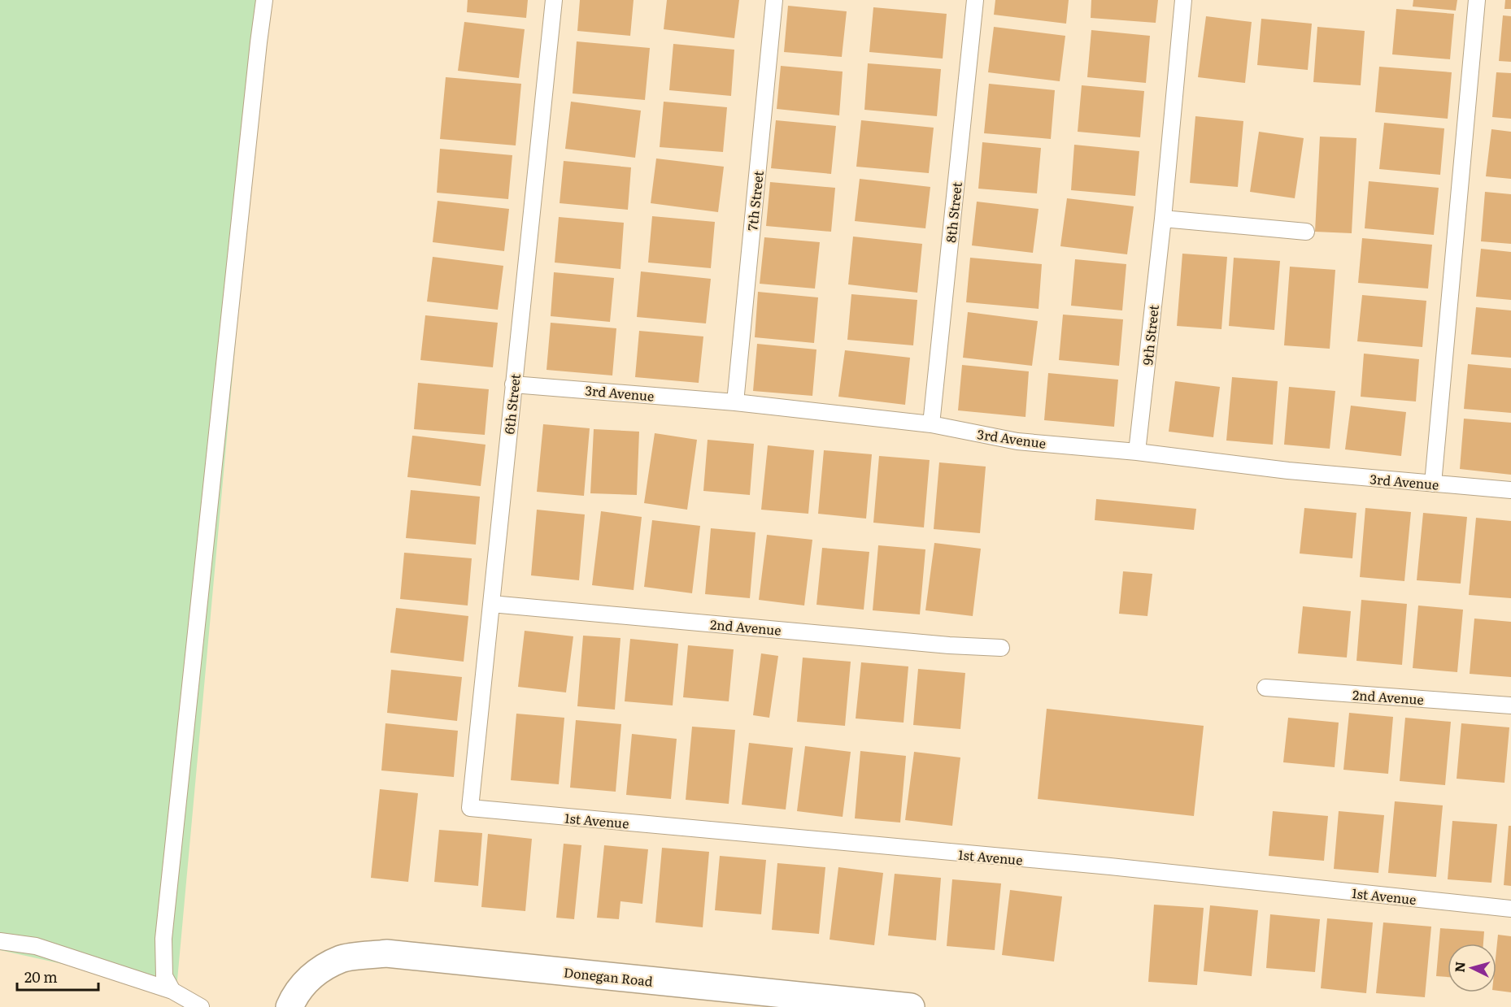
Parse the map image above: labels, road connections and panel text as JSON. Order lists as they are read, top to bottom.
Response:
{
  "streets": {
    "street": ["Donegan Road"],
    "lane": [
      "7th Street",
      "8th Street",
      "9th Street",
      "3rd Avenue",
      "6th Street",
      "2nd Avenue",
      "1st Avenue"
    ]
  },
  "crossings": [
    ["7th Street", "3rd Avenue"],
    ["8th Street", "3rd Avenue"],
    ["9th Street", "3rd Avenue"],
    ["3rd Avenue", "6th Street"],
    ["6th Street", "2nd Avenue"],
    ["6th Street", "1st Avenue"]
  ],
  "scale_bar": "20 m",
  "north": "left"
}
